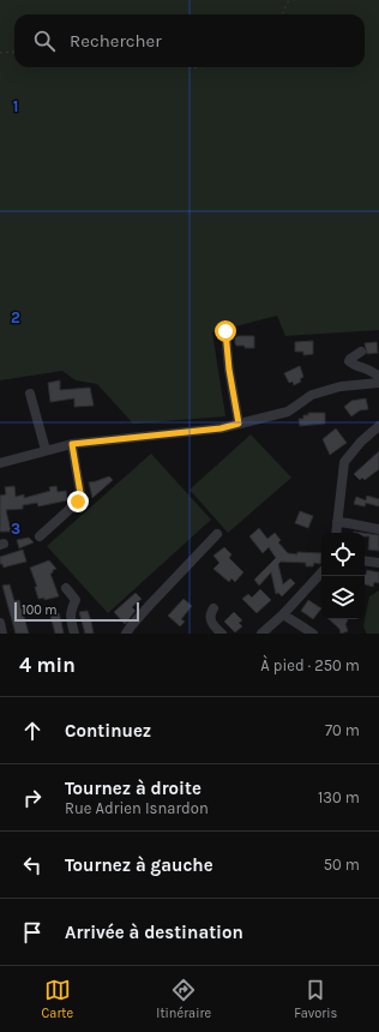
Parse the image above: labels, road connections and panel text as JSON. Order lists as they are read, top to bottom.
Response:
{
  "scale_bar": "100 m",
  "page": {
    "search": "Rechercher",
    "scale": "100 m",
    "heading": ["4 min", "À pied · 250 m"],
    "list": [
      ["Continuez", "70 m"],
      ["Tournez à droite", "Rue Adrien Isnardon", "130 m"],
      ["Tournez à gauche", "50 m"],
      "Arrivée à destination"
    ],
    "nav": ["Carte", "Itinéraire", "Favoris"]
  },
  "grid": {
    "rows": ["1", "2", "3"]
  }
}
